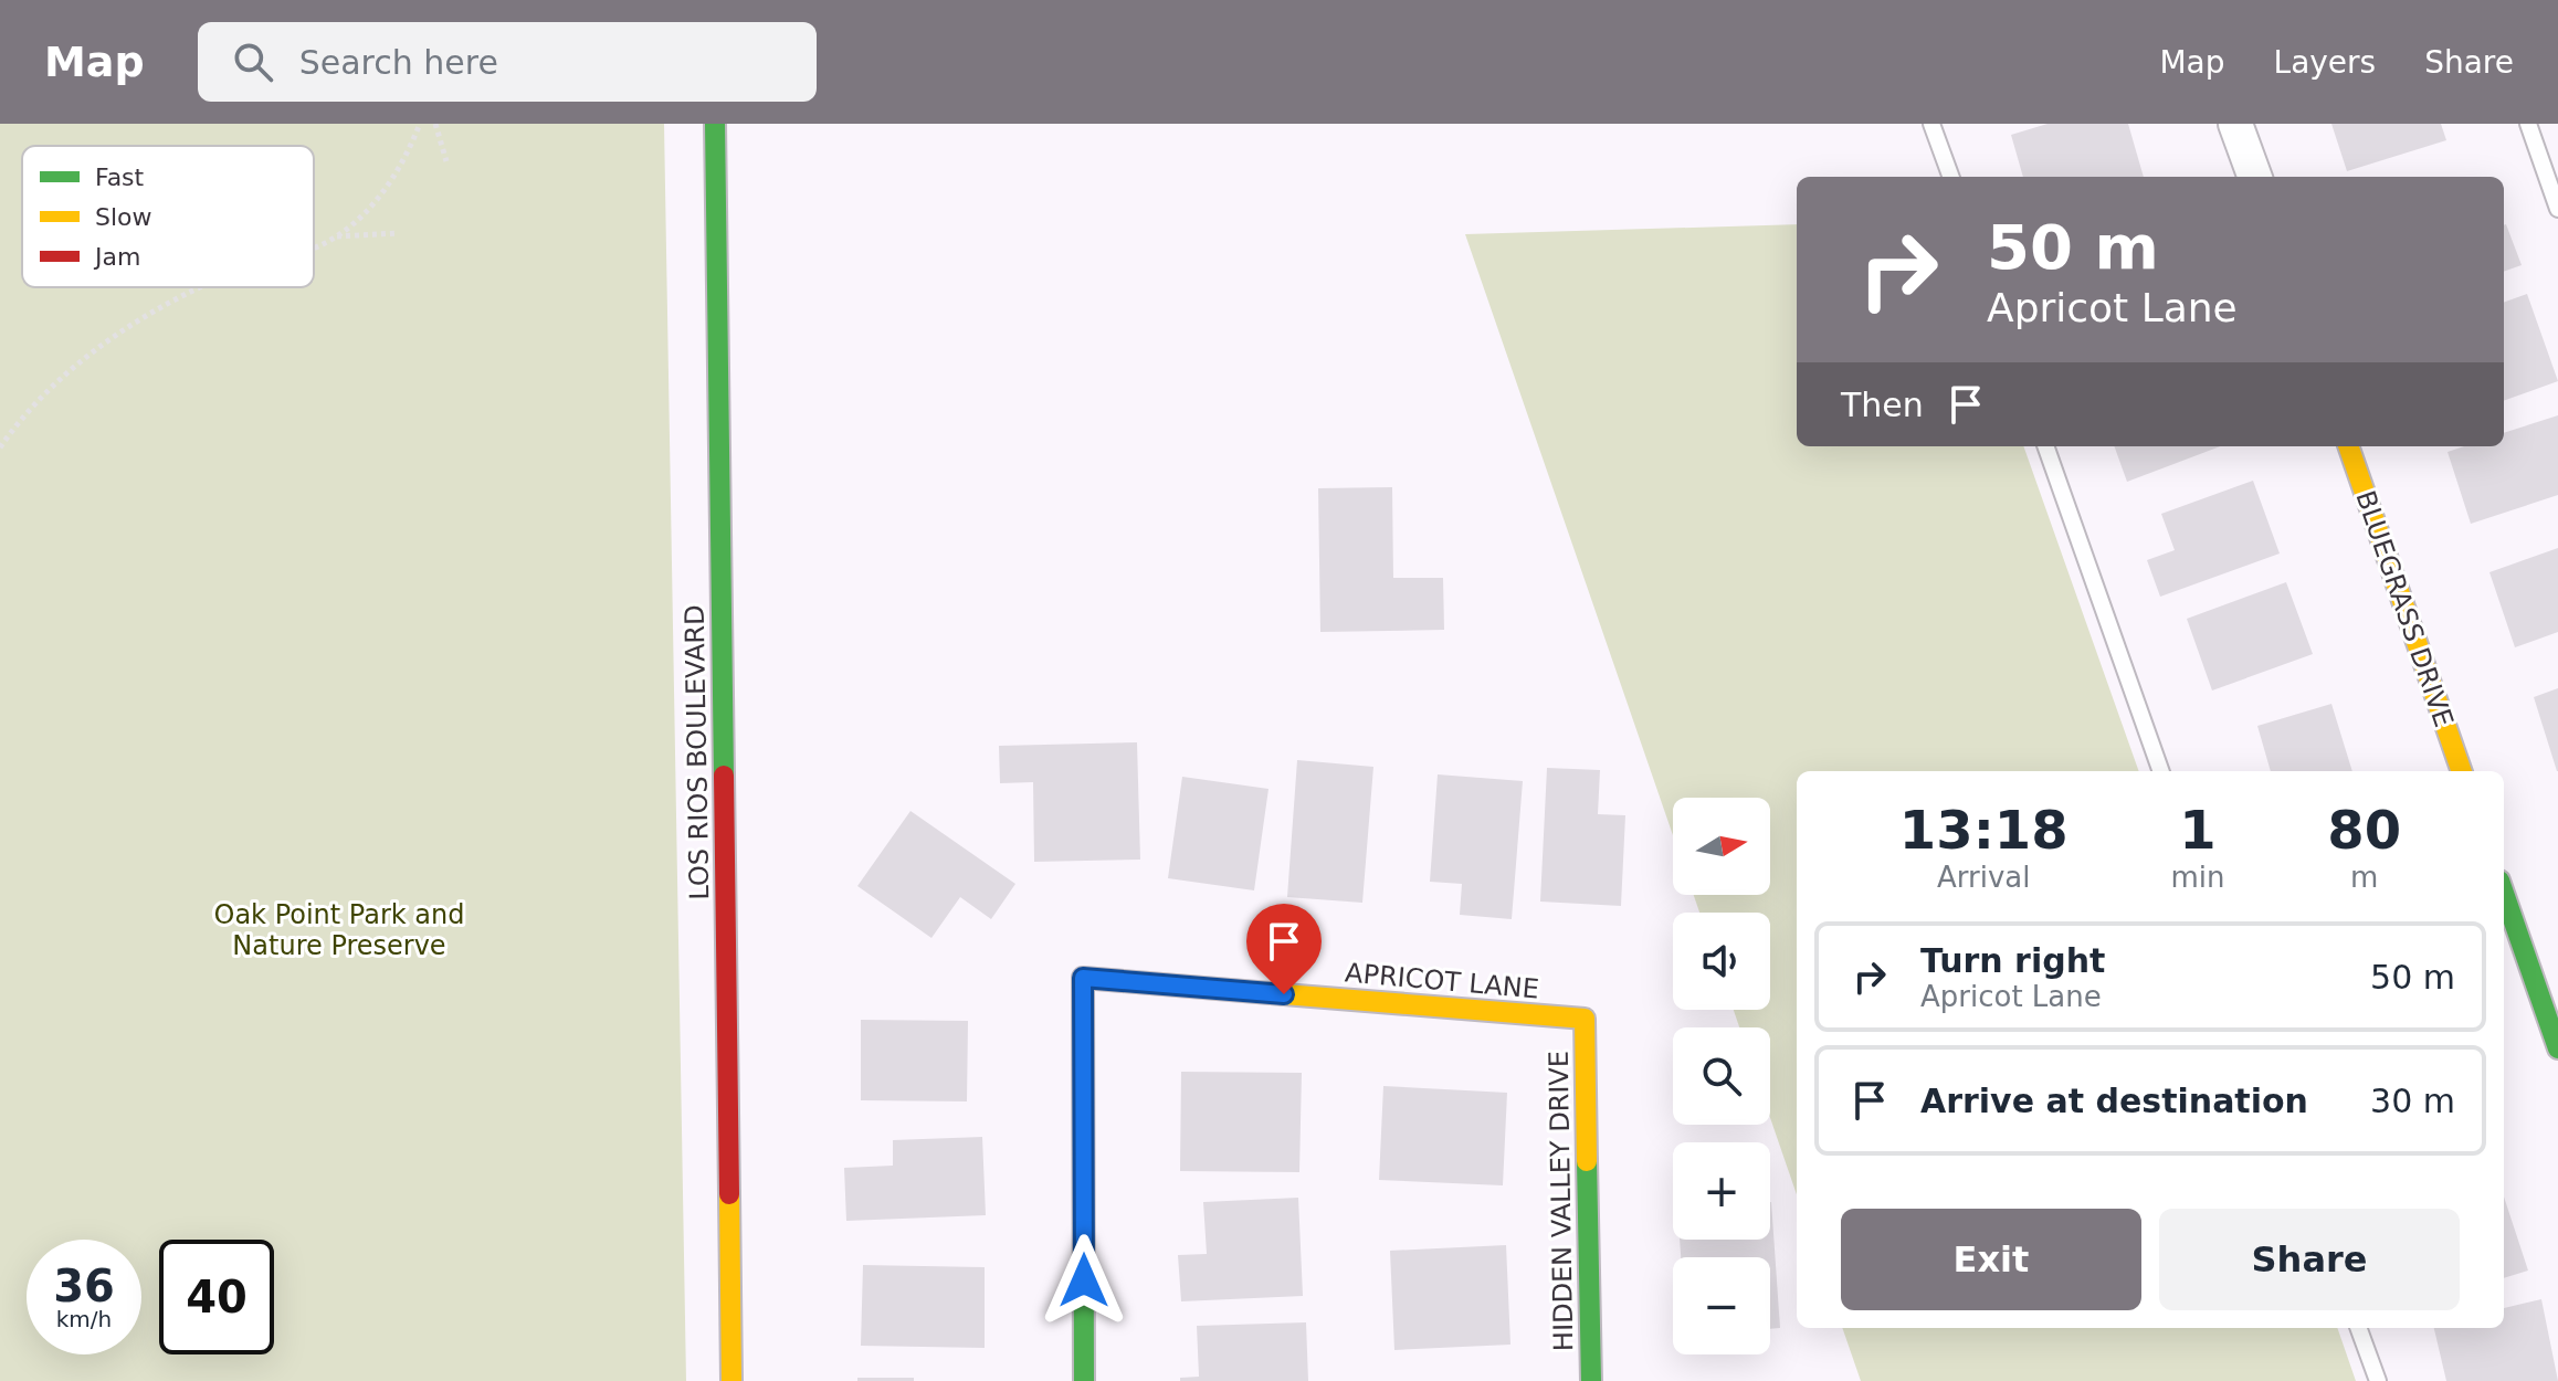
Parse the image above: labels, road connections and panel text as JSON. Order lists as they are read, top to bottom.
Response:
{
  "streets": {
    "street": [
      "BLUEGRASS DRIVE",
      "LOS RIOS BOULEVARD",
      "APRICOT LANE",
      "HIDDEN VALLEY DRIVE"
    ]
  },
  "crossings": [
    ["APRICOT LANE", "HIDDEN VALLEY DRIVE"]
  ],
  "parks": ["Oak Point Park and Nature Preserve"],
  "legend": ["Fast", "Slow", "Jam"],
  "north": "right",
  "page": {
    "header": "Map",
    "search": "Search here",
    "nav": ["Map", "Layers", "Share"],
    "turn": ["50 m", "Apricot Lane"],
    "then": "Then",
    "eta": [
      "13:18",
      "Arrival",
      "1",
      "min",
      "80",
      "m"
    ],
    "map_buttons": ["+", "−"],
    "list": [
      {
        "name": "Turn right",
        "note": "Apricot Lane",
        "value": "50 m"
      },
      {
        "name": "Arrive at destination",
        "value": "30 m"
      }
    ],
    "buttons": ["Exit", "Share"],
    "speed": "36 km/h",
    "limit": "40"
  }
}
